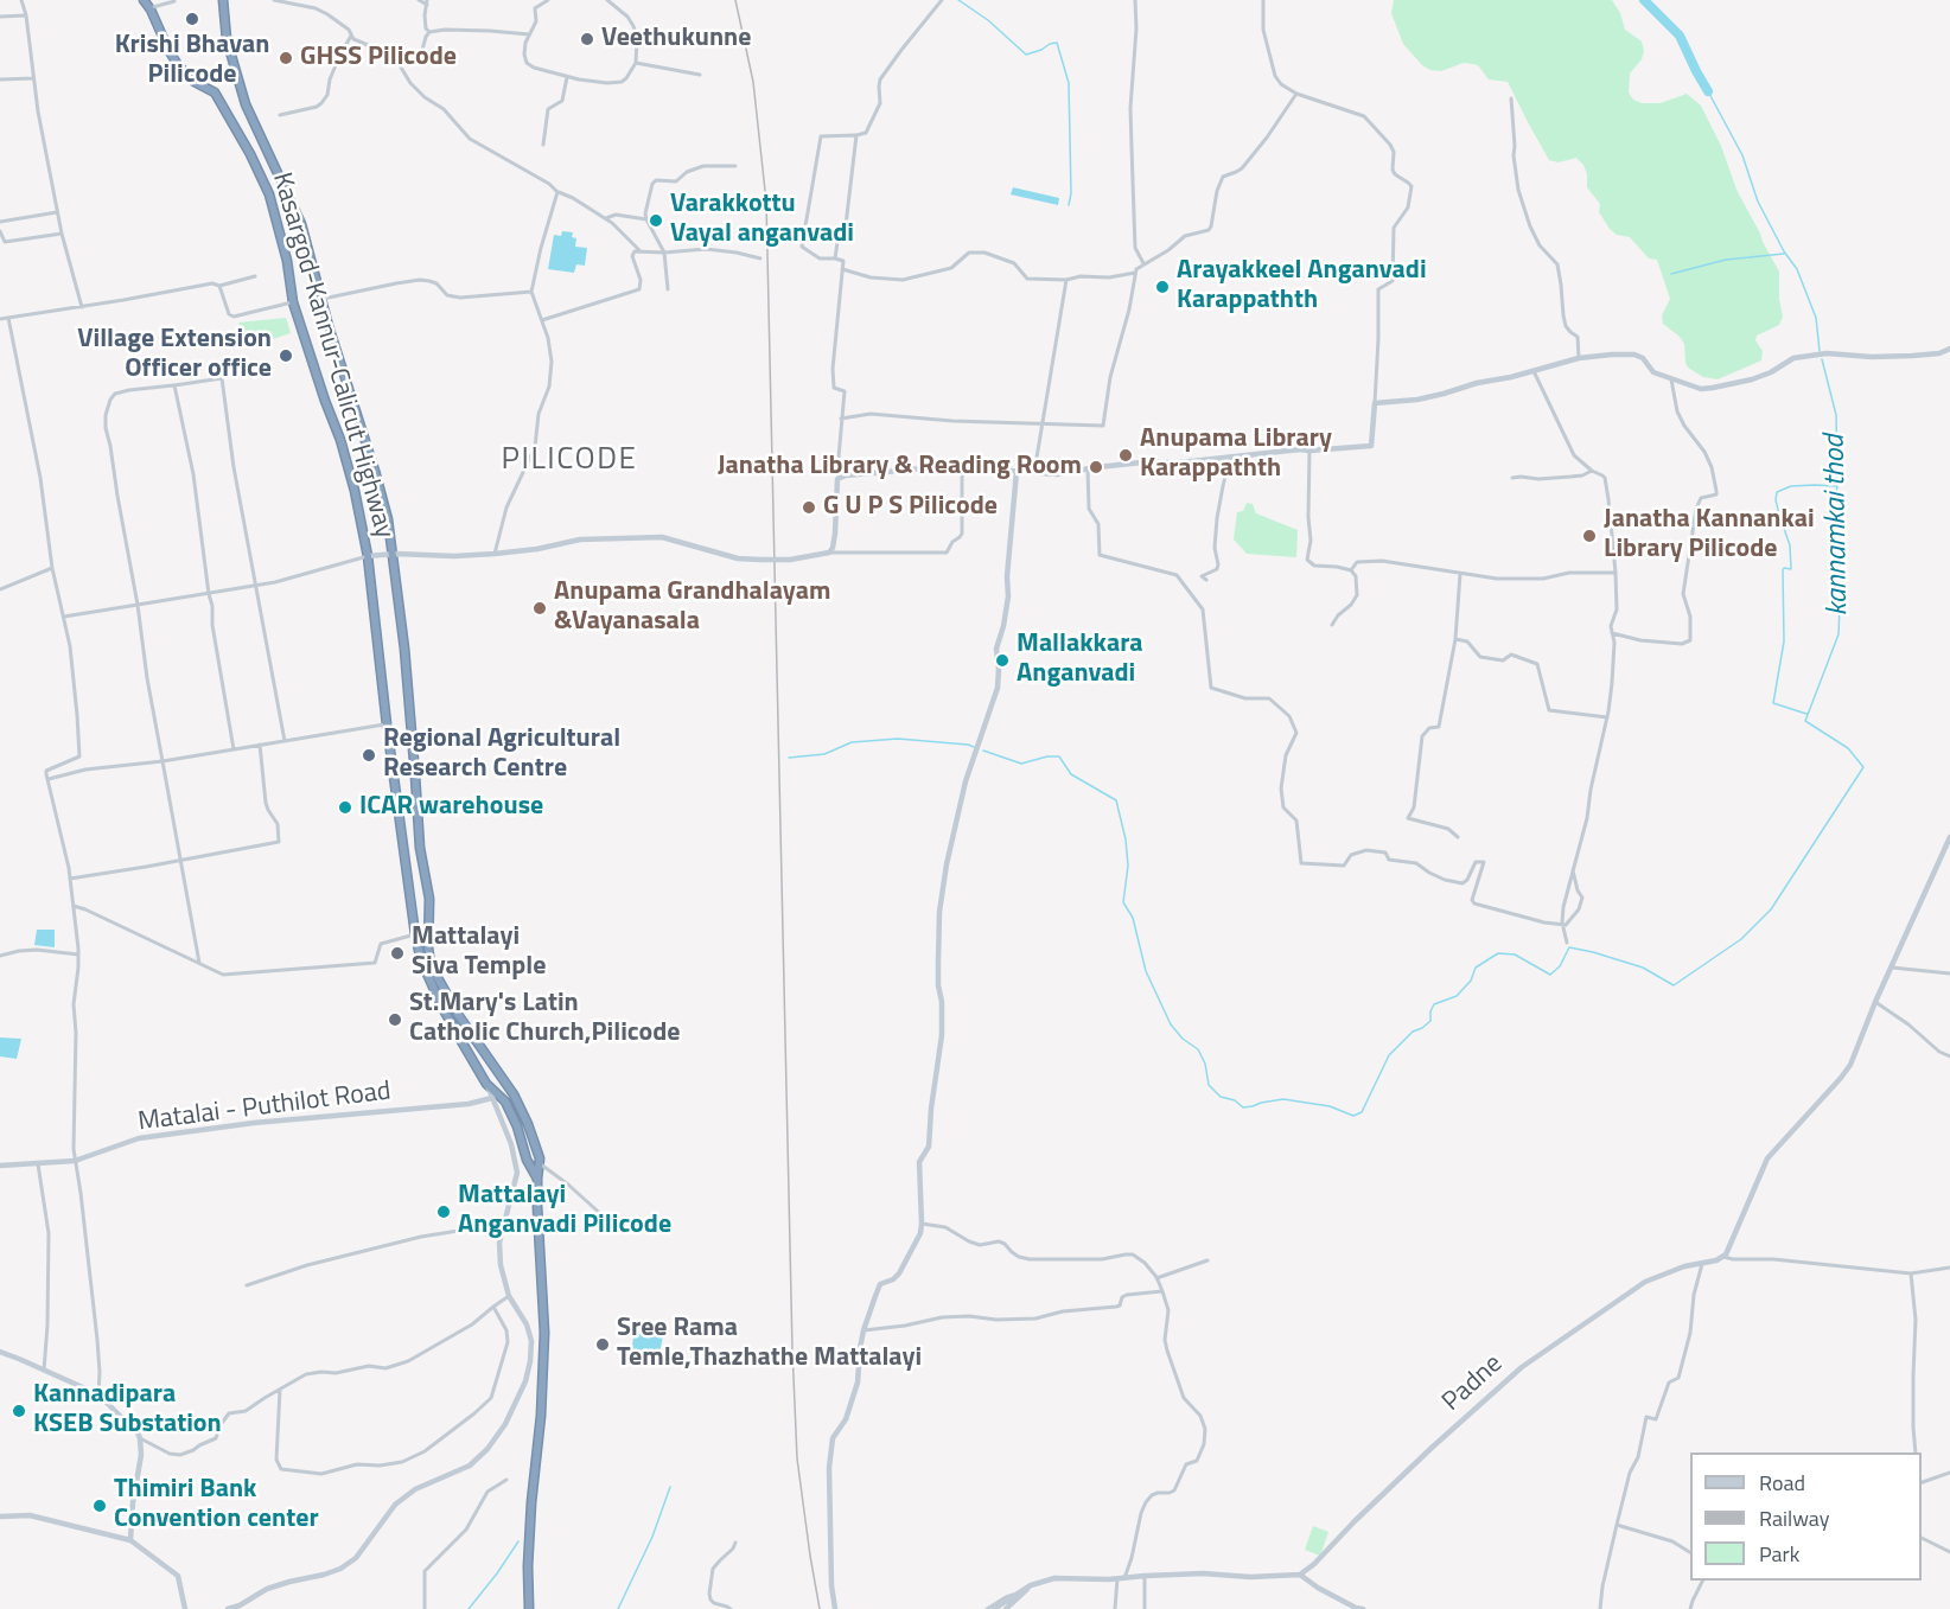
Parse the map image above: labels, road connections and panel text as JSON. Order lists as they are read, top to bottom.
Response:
{
  "streets": {
    "highway": ["Kasargod-Kannur-Calicut Highway"],
    "street": ["Matalai - Puthilot Road", "Padne"]
  },
  "crossings": [
    ["Kasargod-Kannur-Calicut Highway", "Matalai - Puthilot Road"]
  ],
  "districts": ["PILICODE"],
  "water": ["kannamkai thod"],
  "places": [
    "Krishi Bhavan Pilicode",
    "Veethukunne",
    "GHSS Pilicode",
    "Varakkottu Vayal anganvadi",
    "Arayakkeel Anganvadi Karappathth",
    "Village Extension Officer office",
    "Anupama Library Karappathth",
    "Janatha Library & Reading Room",
    "G U P S Pilicode",
    "Janatha Kannankai Library Pilicode",
    "Anupama Grandhalayam &Vayanasala",
    "Mallakkara Anganvadi",
    "Regional Agricultural Research Centre",
    "ICAR warehouse",
    "Mattalayi Siva Temple",
    "St.Mary's Latin Catholic Church,Pilicode",
    "Mattalayi Anganvadi Pilicode",
    "Sree Rama Temle,Thazhathe Mattalayi",
    "Kannadipara KSEB Substation",
    "Thimiri Bank Convention center"
  ],
  "legend": ["Road", "Railway", "Park"]
}
